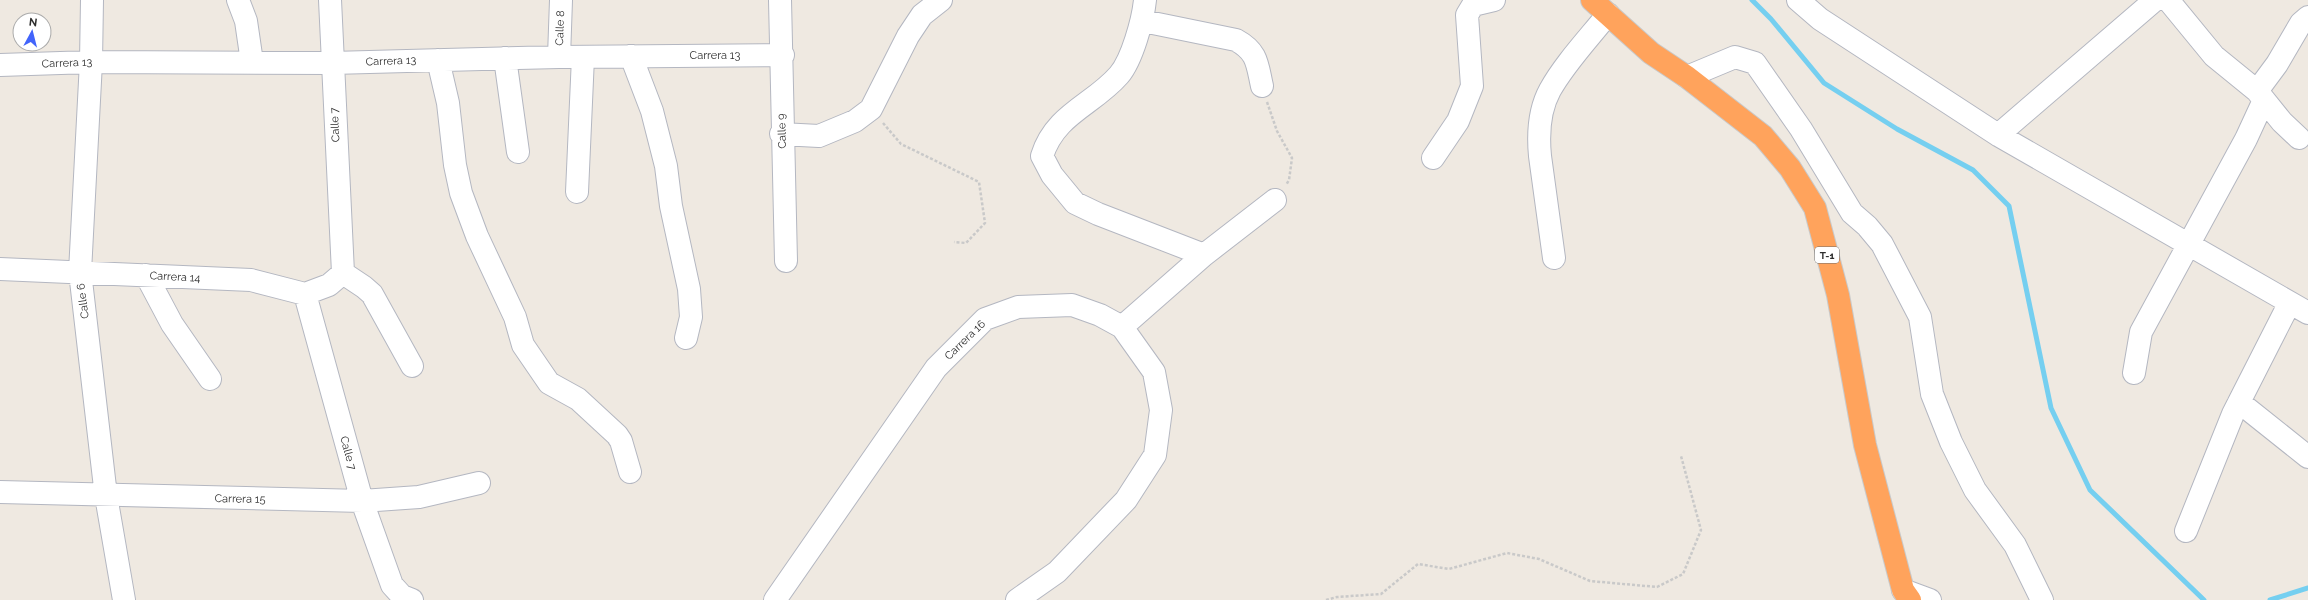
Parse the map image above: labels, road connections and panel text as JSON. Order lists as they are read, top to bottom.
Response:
{
  "streets": {
    "highway": ["T-1"],
    "street": [
      "Calle 8",
      "Carrera 13",
      "Calle 7",
      "Calle 9",
      "Carrera 14",
      "Calle 6",
      "Carrera 16",
      "Carrera 15"
    ]
  },
  "crossings": [
    ["Calle 8", "Carrera 13"],
    ["Carrera 13", "Calle 7"],
    ["Carrera 13", "Calle 9"],
    ["Carrera 13", "Calle 6"],
    ["Calle 7", "Carrera 14"],
    ["Calle 7", "Carrera 15"],
    ["Carrera 14", "Calle 6"],
    ["Calle 6", "Carrera 15"]
  ],
  "north": "top"
}
